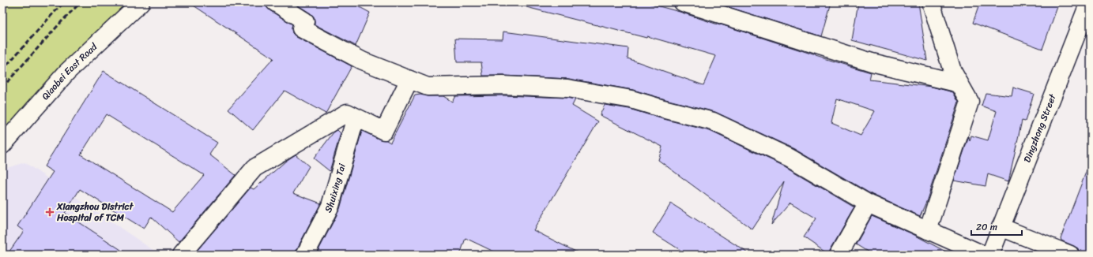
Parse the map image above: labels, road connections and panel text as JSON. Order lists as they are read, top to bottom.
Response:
{
  "streets": {
    "street": ["Qiaobei East Road", "Dingzhong Street", "Shuixing Tai"]
  },
  "places": {
    "health": ["Xiangzhou District Hospital of TCM"]
  },
  "scale_bar": "20 m"
}
